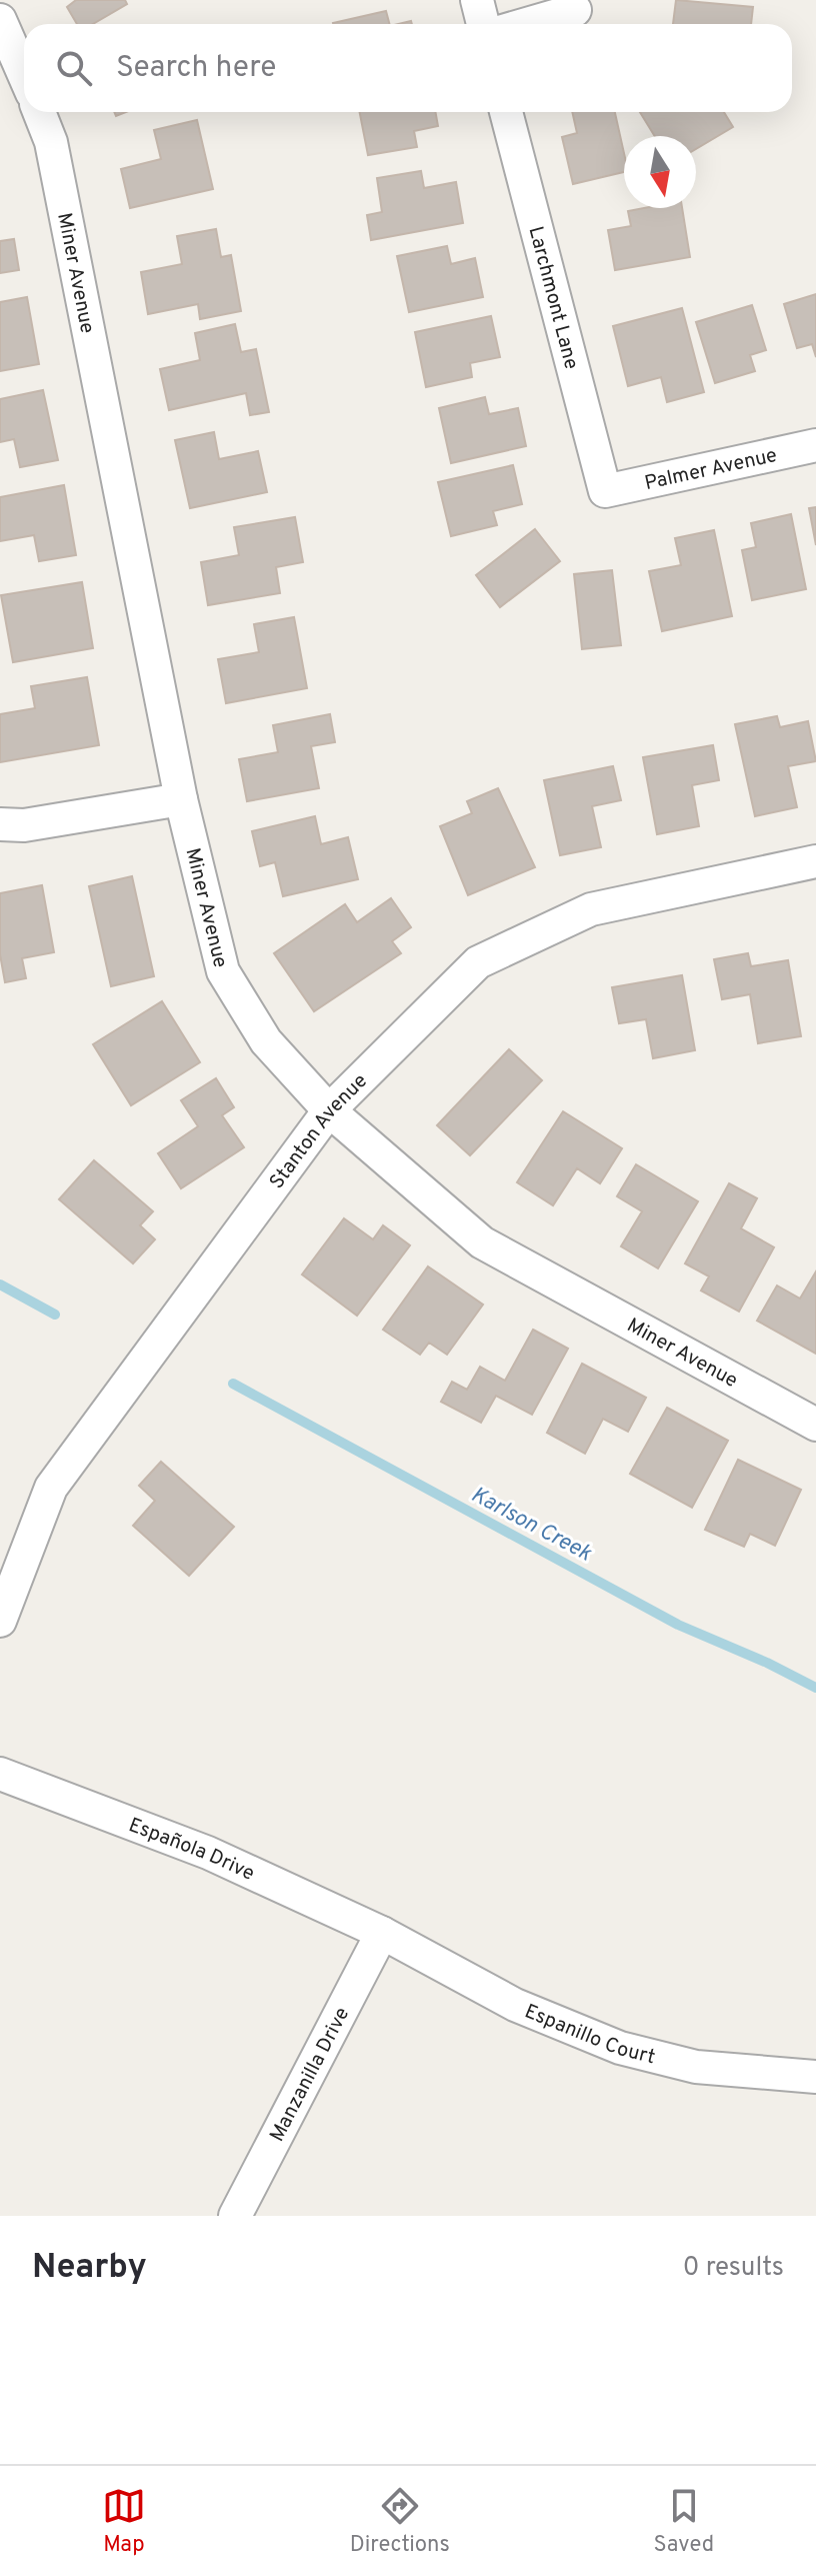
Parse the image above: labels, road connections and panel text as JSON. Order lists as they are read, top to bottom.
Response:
{
  "streets": {
    "street": [
      "Miner Avenue",
      "Larchmont Lane",
      "Palmer Avenue",
      "Stanton Avenue",
      "Española Drive",
      "Espanillo Court",
      "Manzanilla Drive"
    ]
  },
  "crossings": [
    ["Miner Avenue", "Stanton Avenue"],
    ["Larchmont Lane", "Palmer Avenue"],
    ["Española Drive", "Espanillo Court"],
    ["Española Drive", "Manzanilla Drive"],
    ["Espanillo Court", "Manzanilla Drive"]
  ],
  "water": ["Karlson Creek"],
  "north": "bottom",
  "page": {
    "search": "Search here",
    "heading": ["Nearby", "0 results"],
    "nav": ["Map", "Directions", "Saved"]
  }
}
